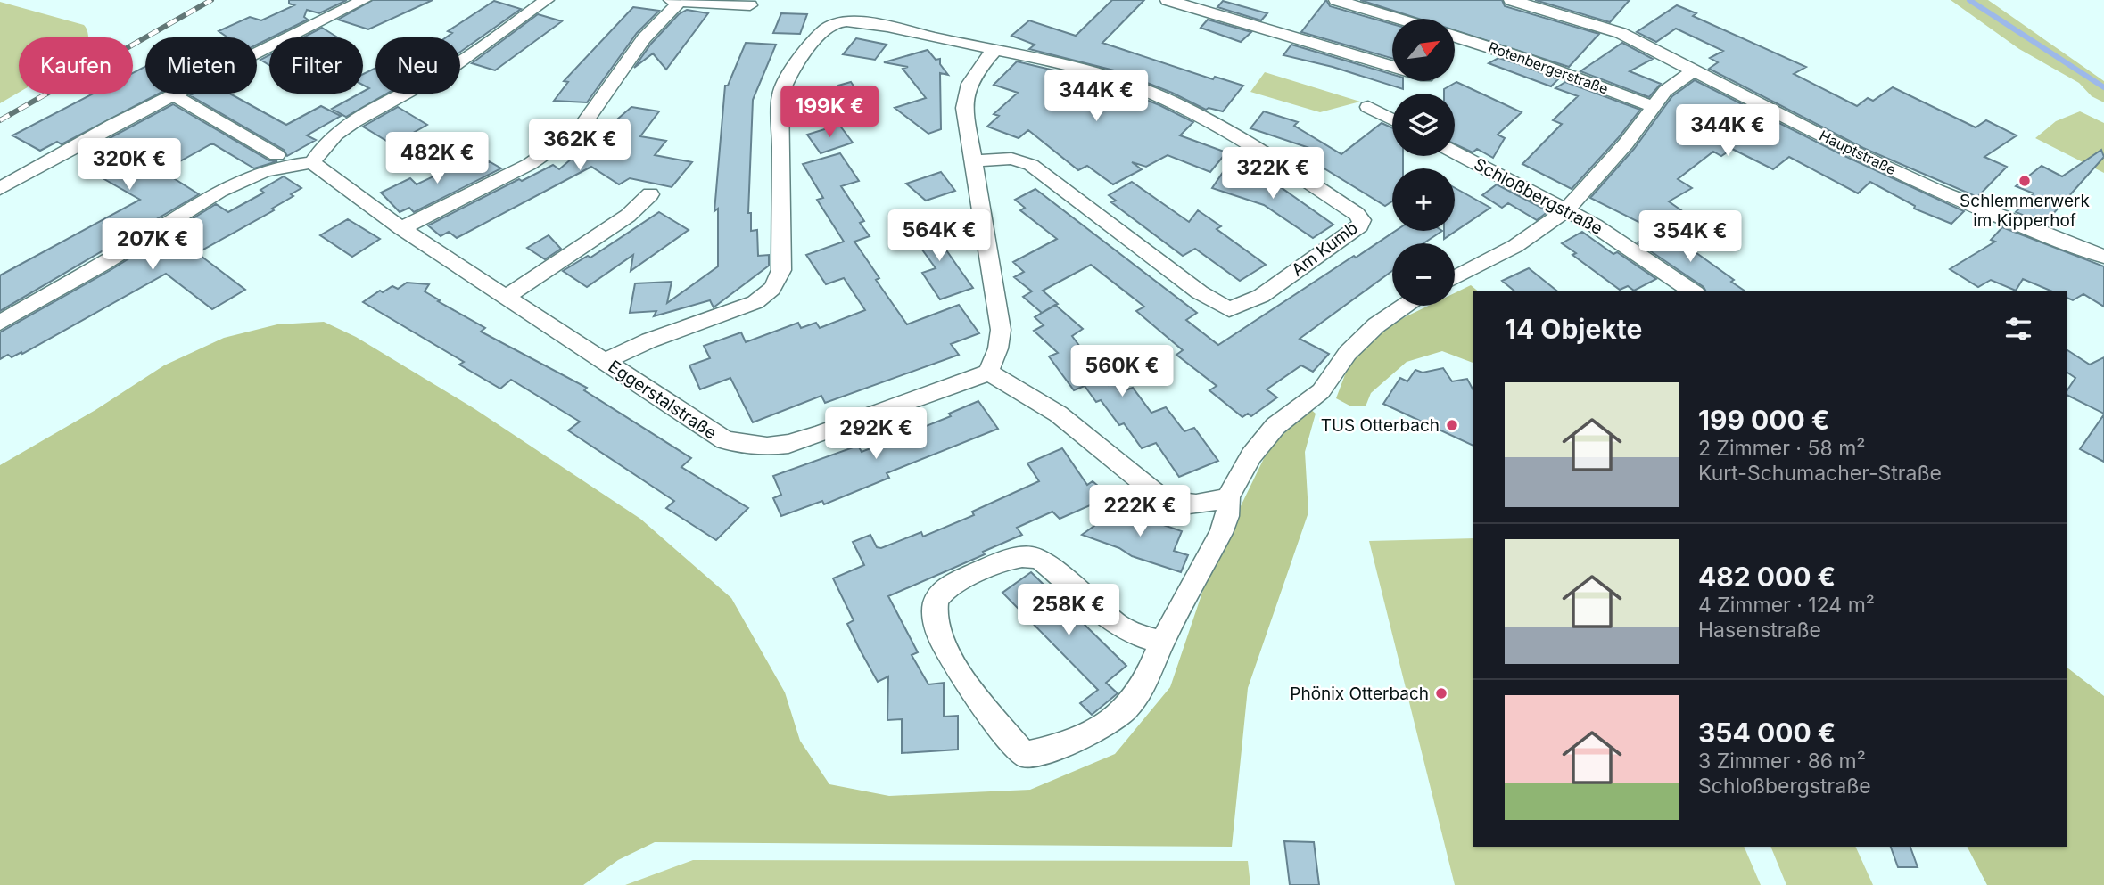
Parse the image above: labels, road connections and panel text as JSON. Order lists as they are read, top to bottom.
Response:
{
  "streets": {
    "street": [
      "Rotenbergerstraße",
      "Hauptstraße",
      "Schloßbergstraße",
      "Am Kumb",
      "Eggerstalstraße"
    ]
  },
  "places": ["Schlemmerwerk im Kipperhof", "TUS Otterbach", "Phönix Otterbach"],
  "north": "top right",
  "page": {
    "map_buttons": ["+", "−"],
    "chip": [
      "Kaufen",
      "Mieten",
      "Filter",
      "Neu"
    ],
    "price": [
      "344K €",
      "199K €",
      "344K €",
      "362K €",
      "482K €",
      "320K €",
      "322K €",
      "564K €",
      "354K €",
      "207K €",
      "560K €",
      "292K €",
      "222K €",
      "258K €"
    ],
    "heading": "14 Objekte",
    "list": [
      {
        "name": "199 000 €",
        "note": "2 Zimmer · 58 m² · Kurt-Schumacher-Straße"
      },
      {
        "name": "482 000 €",
        "note": "4 Zimmer · 124 m² · Hasenstraße"
      },
      {
        "name": "354 000 €",
        "note": "3 Zimmer · 86 m² · Schloßbergstraße"
      }
    ]
  }
}
